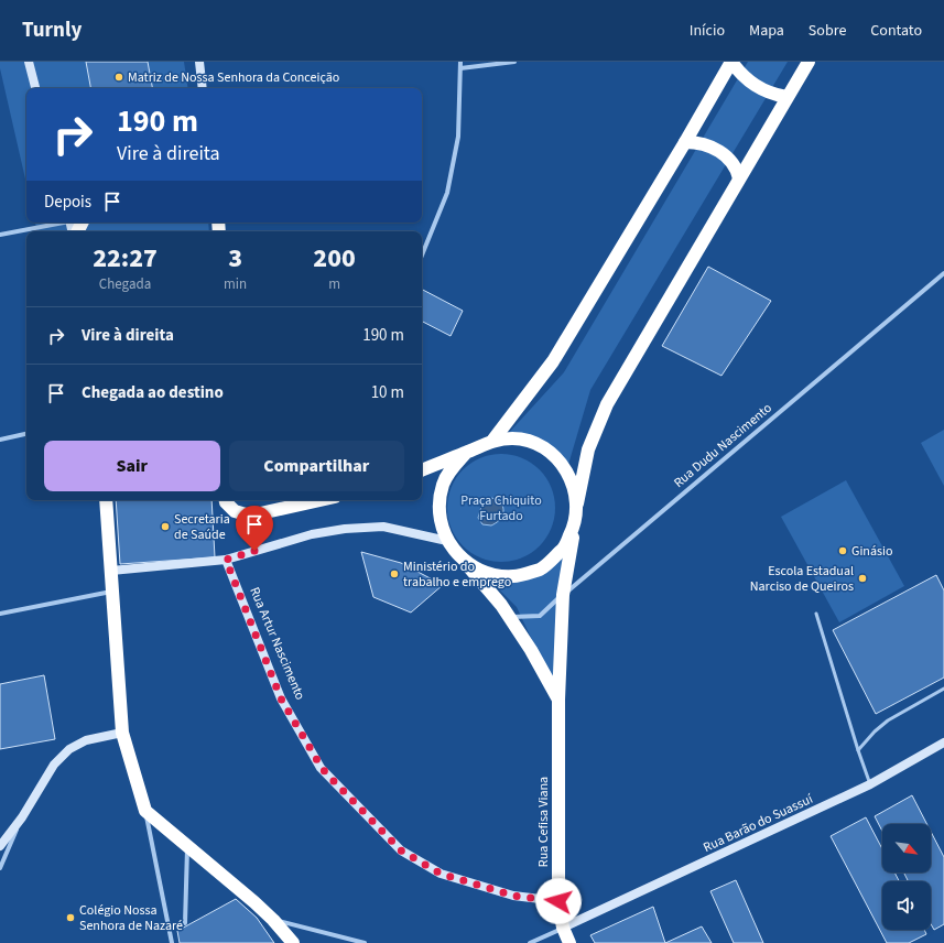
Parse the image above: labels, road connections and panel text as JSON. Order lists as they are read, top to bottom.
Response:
{
  "streets": {
    "highway": ["Rua Cefisa Viana"],
    "street": ["Rua Dudu Nascimento", "Rua Artur Nascimento", "Rua Barão do Suassuí"]
  },
  "crossings": [
    ["Rua Dudu Nascimento", "Rua Cefisa Viana"],
    ["Rua Artur Nascimento", "Rua Cefisa Viana"],
    ["Rua Cefisa Viana", "Rua Barão do Suassuí"]
  ],
  "parks": ["Praça Chiquito Furtado"],
  "places": [
    "Matriz de Nossa Senhora da Conceição",
    "Secretaria de Saúde",
    "Ginásio",
    "Ministério do trabalho e emprego",
    "Escola Estadual Narciso de Queiros",
    "Colégio Nossa Senhora de Nazaré"
  ],
  "north": "bottom right",
  "page": {
    "header": "Turnly",
    "nav": [
      "Início",
      "Mapa",
      "Sobre",
      "Contato"
    ],
    "turn": ["190 m", "Vire à direita"],
    "then": "Depois",
    "eta": [
      "22:27",
      "Chegada",
      "3",
      "min",
      "200",
      "m"
    ],
    "list": [
      {
        "name": "Vire à direita",
        "value": "190 m"
      },
      {
        "name": "Chegada ao destino",
        "value": "10 m"
      }
    ],
    "buttons": ["Sair", "Compartilhar"]
  }
}
